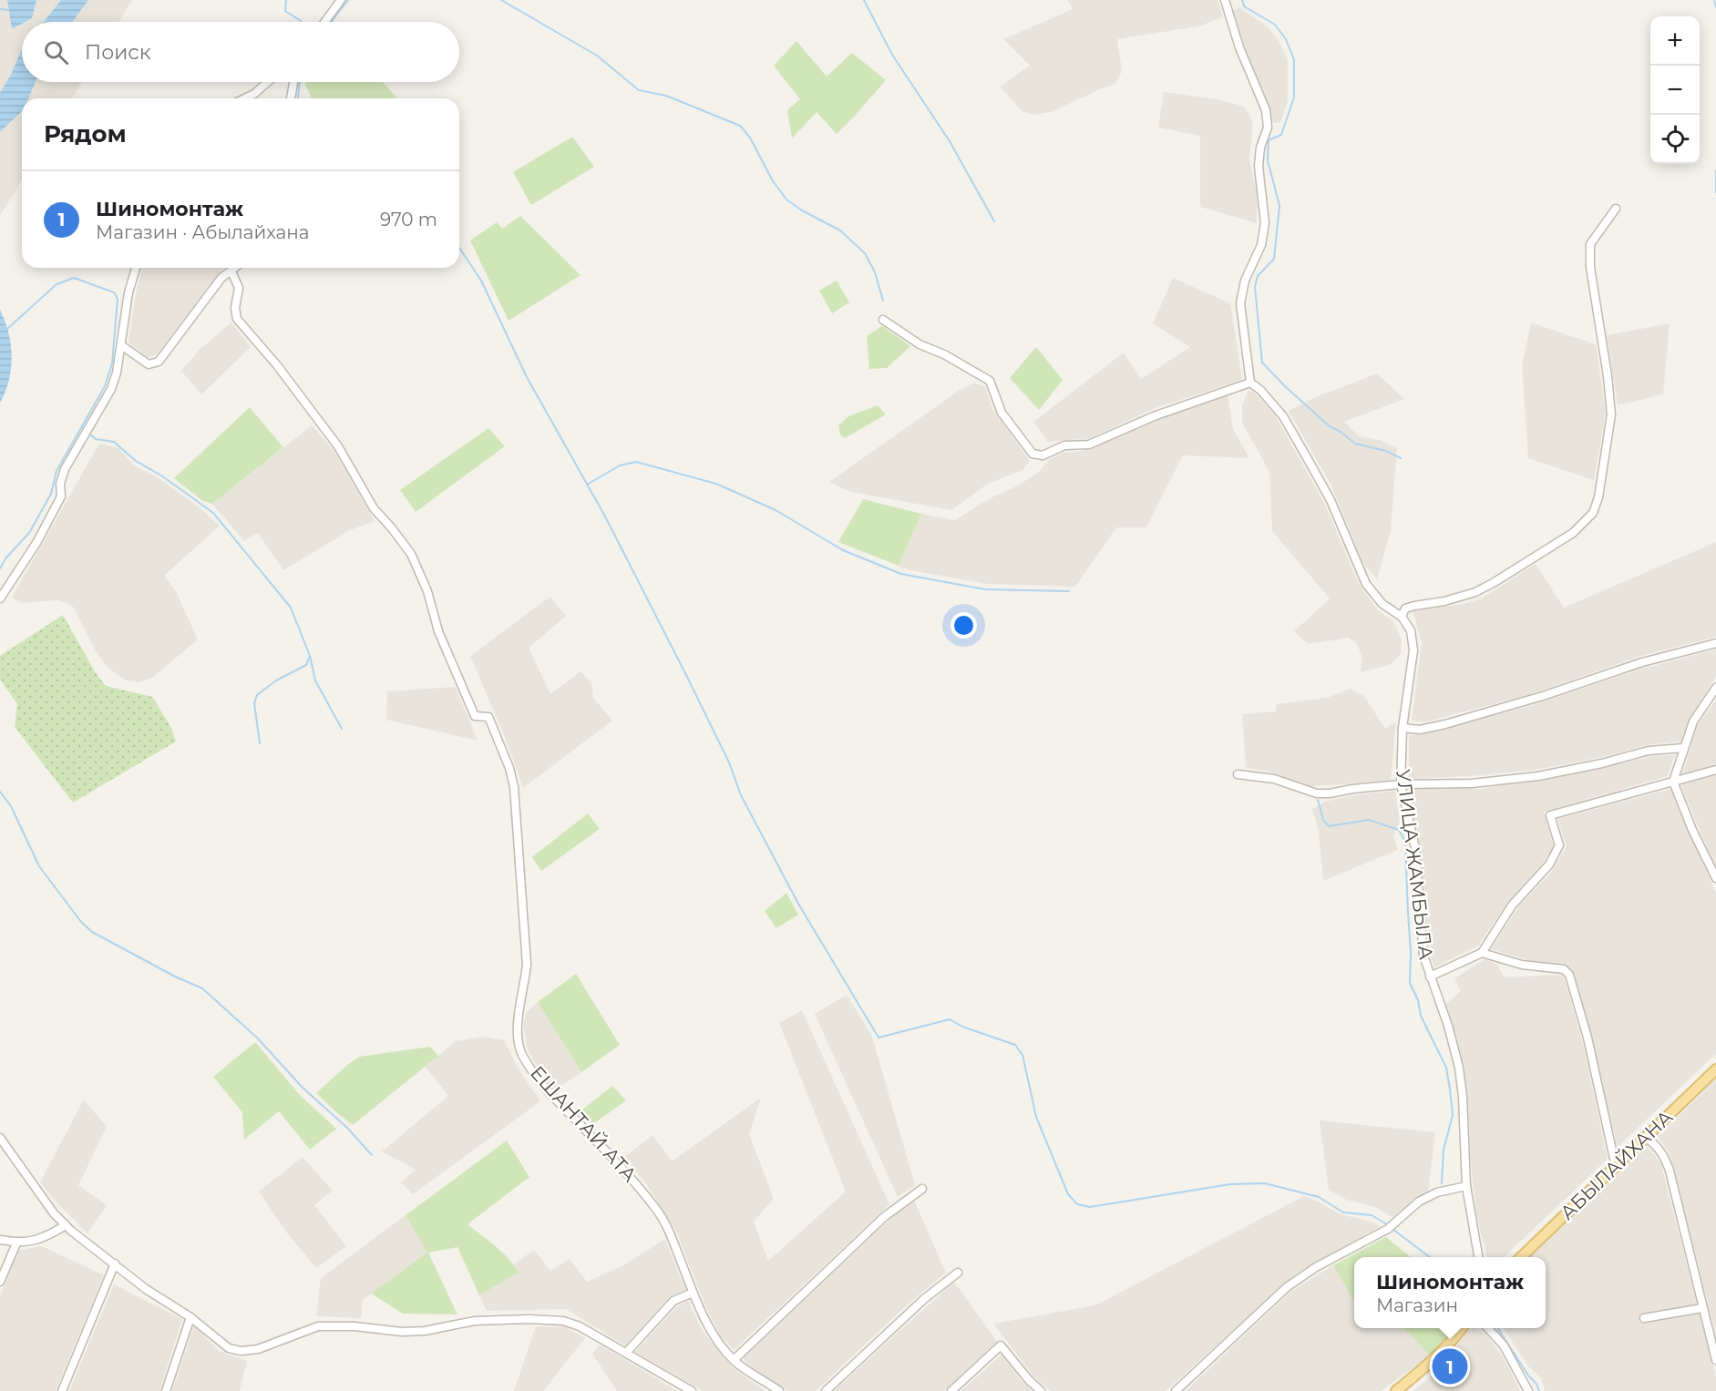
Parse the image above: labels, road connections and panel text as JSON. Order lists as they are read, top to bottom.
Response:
{
  "streets": {
    "main road": ["АБЫЛАЙХАНА"],
    "street": ["УЛИЦА ЖАМБЫЛА", "ЕШАНТАЙ АТА"]
  },
  "page": {
    "map_buttons": ["+", "−"],
    "search": "Поиск",
    "heading": "Рядом",
    "list": [
      {
        "mark": "1",
        "name": "Шиномонтаж",
        "note": "Магазин · Абылайхана",
        "value": "970 m"
      }
    ],
    "popup": ["Шиномонтаж", "Магазин"],
    "pins": "1"
  }
}
